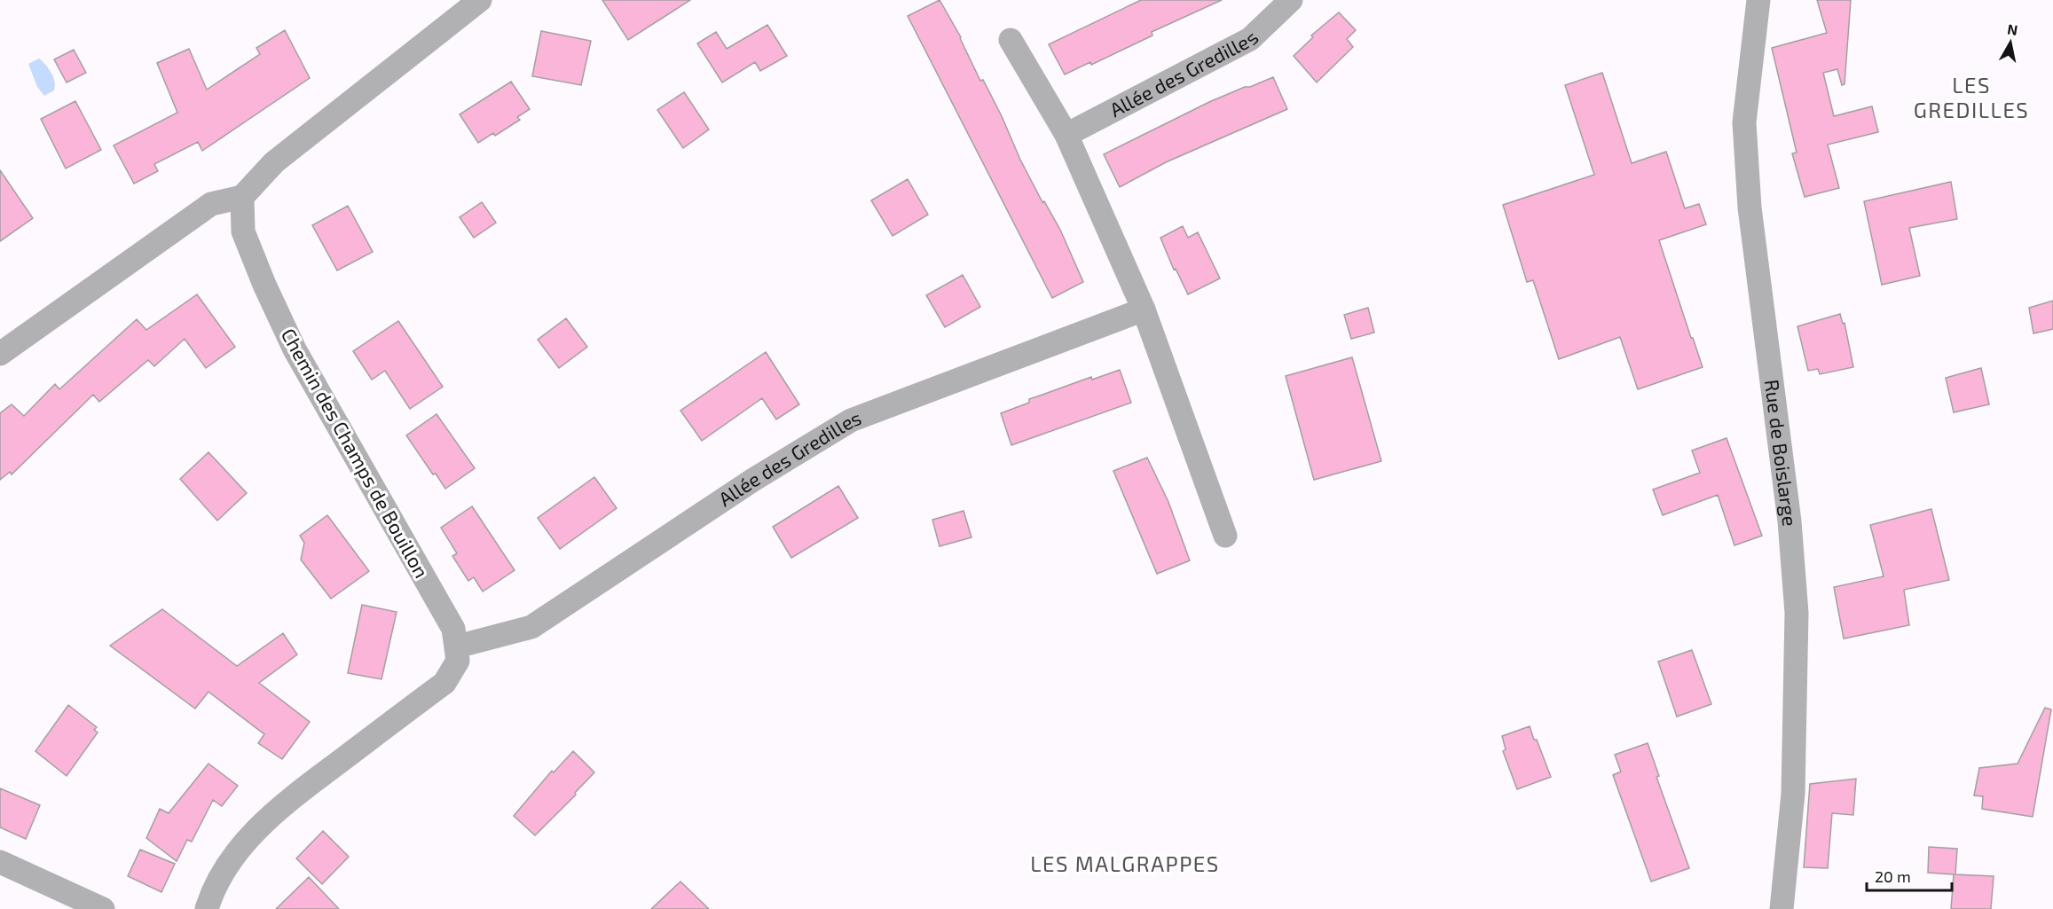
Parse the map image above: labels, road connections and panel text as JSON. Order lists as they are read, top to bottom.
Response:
{
  "streets": {
    "street": ["Allée des Gredilles", "Chemin des Champs de Bouillon", "Rue de Boislarge"]
  },
  "crossings": [
    ["Allée des Gredilles", "Chemin des Champs de Bouillon"]
  ],
  "districts": ["LES GREDILLES", "LES MALGRAPPES"],
  "scale_bar": "20 m",
  "north": "top"
}
